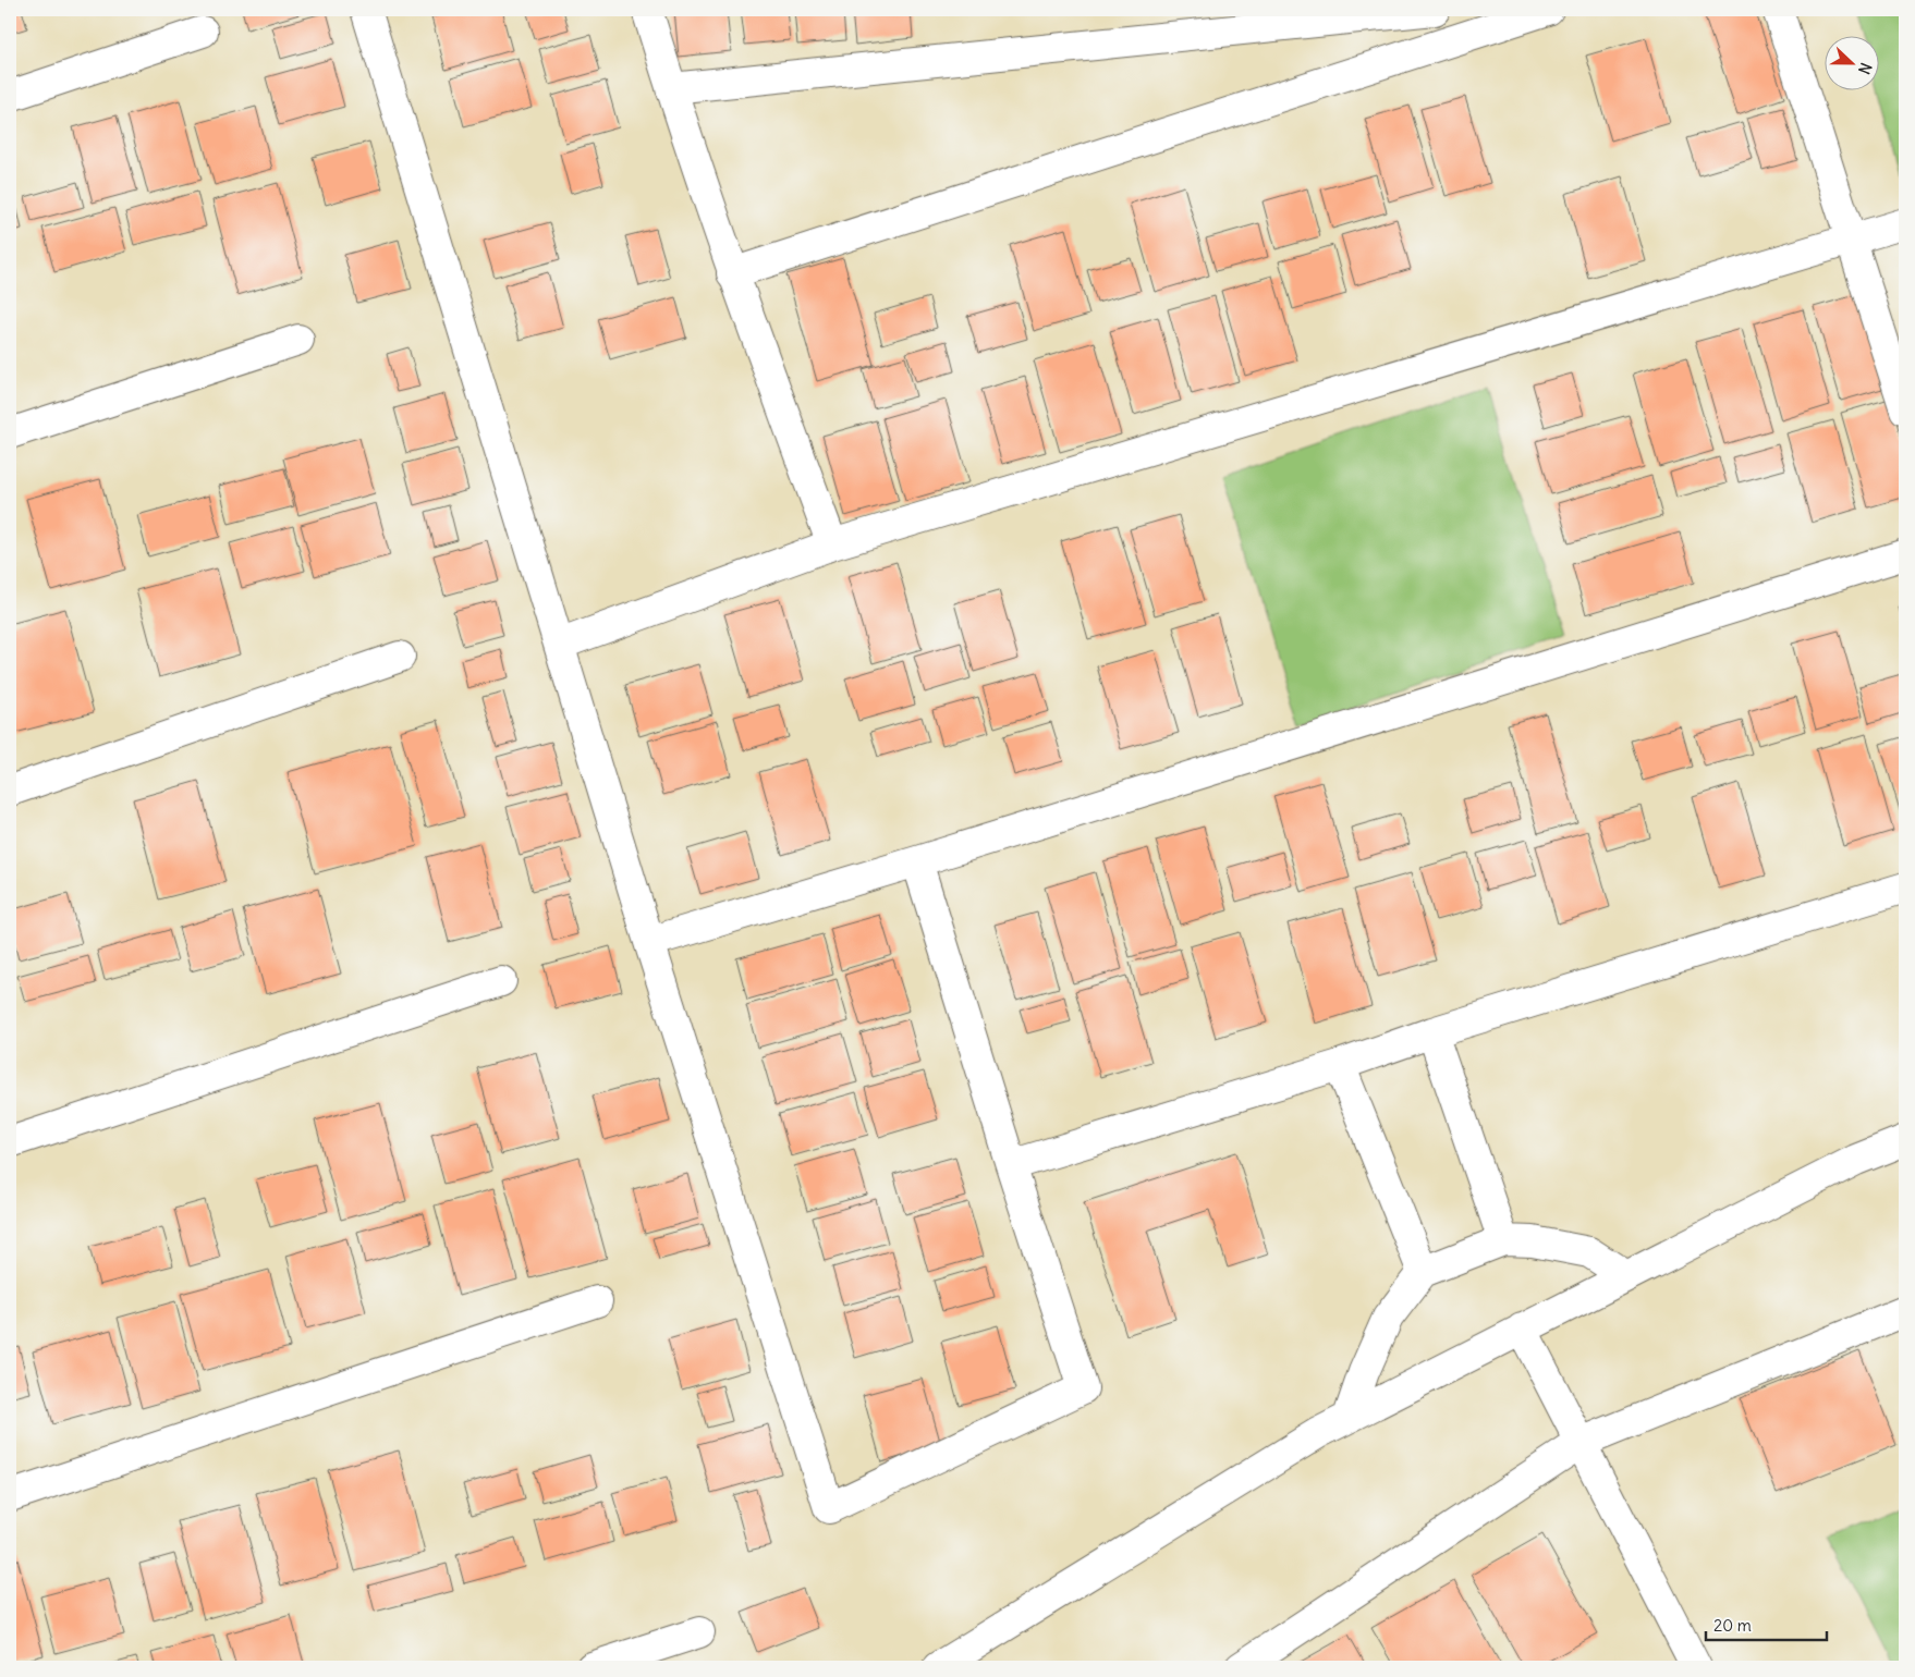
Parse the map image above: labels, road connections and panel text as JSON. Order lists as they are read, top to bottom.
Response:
{
  "scale_bar": "20 m",
  "north": "right"
}
